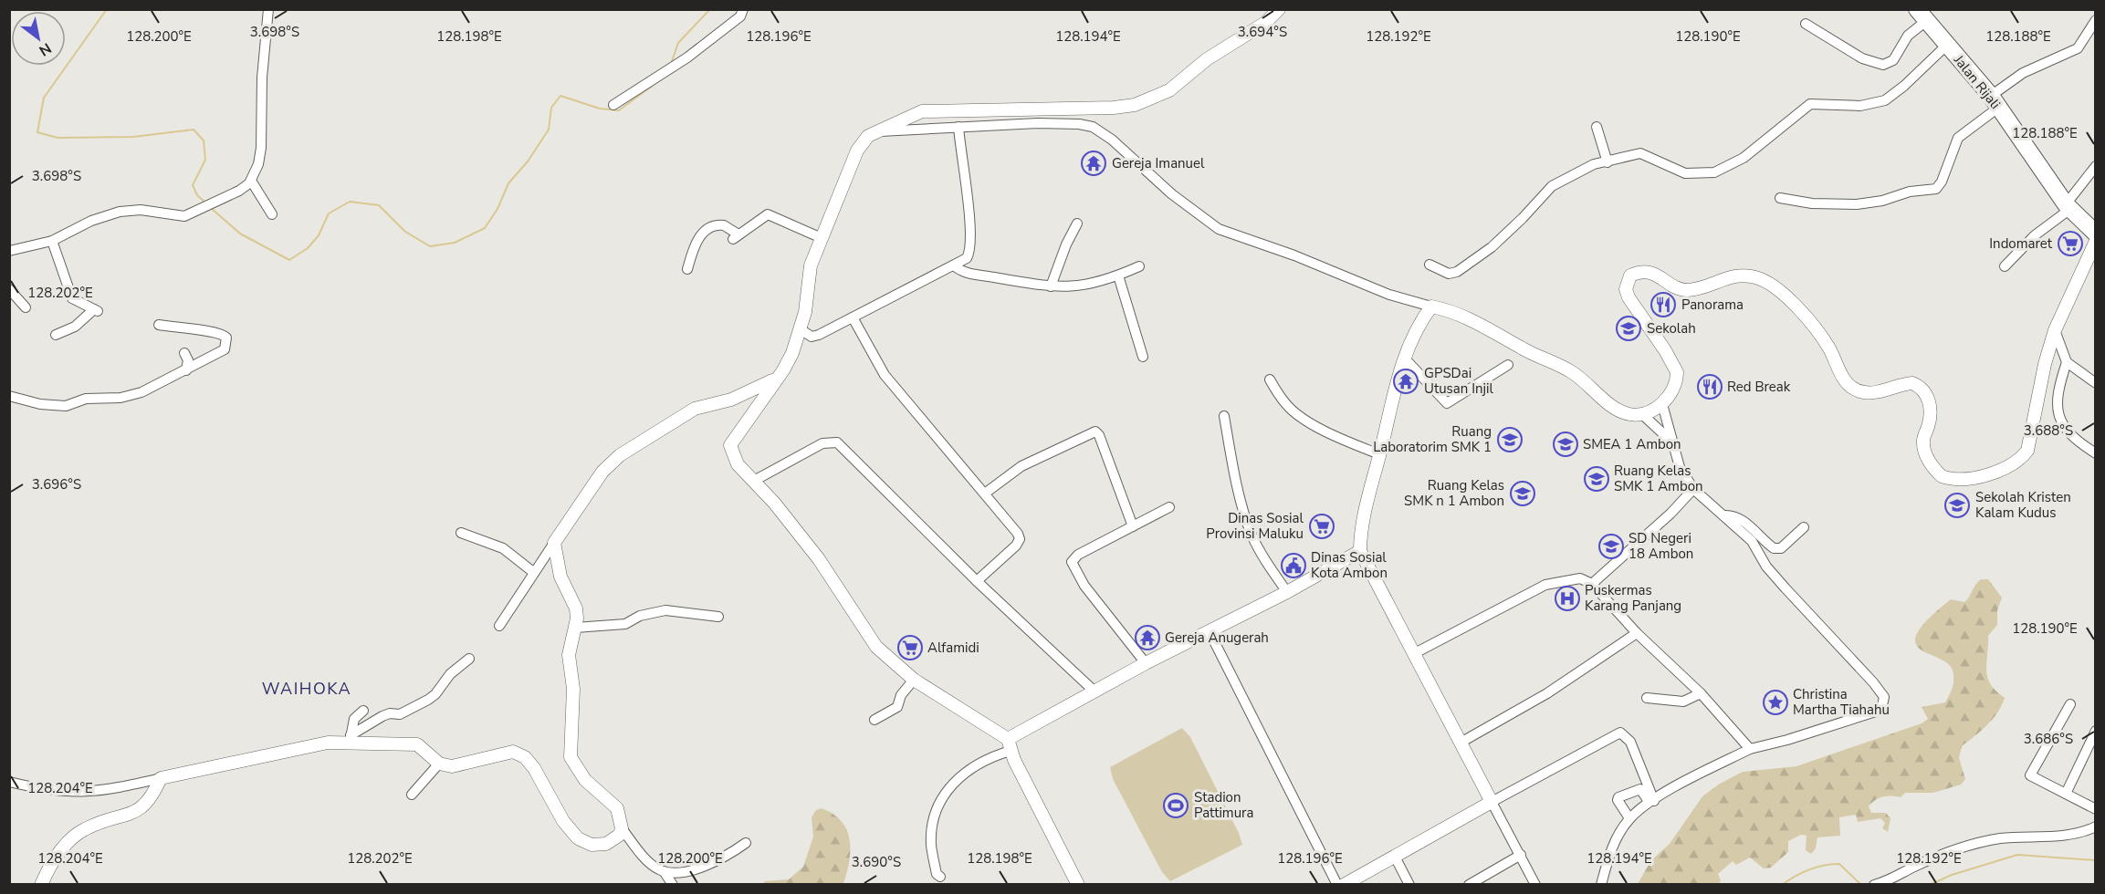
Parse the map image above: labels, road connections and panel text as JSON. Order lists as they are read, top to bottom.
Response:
{
  "streets": {
    "highway": ["Jalan Rijali"]
  },
  "districts": ["WAIHOKA"],
  "places": {
    "temple": ["Gereja Imanuel", "GPSDai Utusan Injil", "Gereja Anugerah"],
    "supermarket": ["Indomaret", "Dinas Sosial Provinsi Maluku", "Alfamidi"],
    "restaurant": ["Panorama", "Red Break"],
    "school or university": [
      "Sekolah",
      "Ruang Laboratorim SMK 1",
      "SMEA 1 Ambon",
      "Ruang Kelas SMK 1 Ambon",
      "Ruang Kelas SMK n 1 Ambon",
      "Sekolah Kristen Kalam Kudus",
      "SD Negeri 18 Ambon"
    ],
    "public building": ["Dinas Sosial Kota Ambon"],
    "hospital": ["Puskermas Karang Panjang"],
    "place": ["Christina Martha Tiahahu"],
    "sports": ["Stadion Pattimura"]
  },
  "north": "bottom right",
  "coordinates": [
    "3.698°S",
    "3.694°S",
    "128.188°E",
    "128.194°E",
    "128.200°E",
    "128.198°E",
    "128.196°E",
    "128.192°E",
    "128.190°E",
    "128.202°E",
    "3.688°S",
    "3.696°S",
    "3.686°S",
    "128.204°E",
    "3.690°S"
  ]
}
